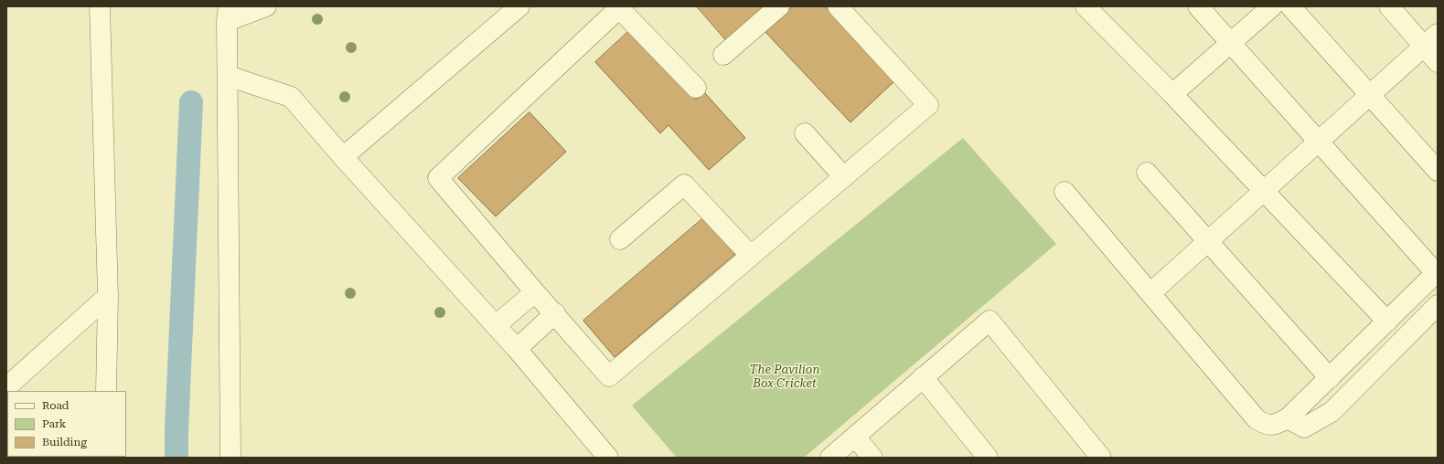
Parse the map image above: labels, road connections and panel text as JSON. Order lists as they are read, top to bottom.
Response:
{
  "parks": ["The Pavilion Box Cricket"],
  "legend": ["Road", "Park", "Building"]
}
